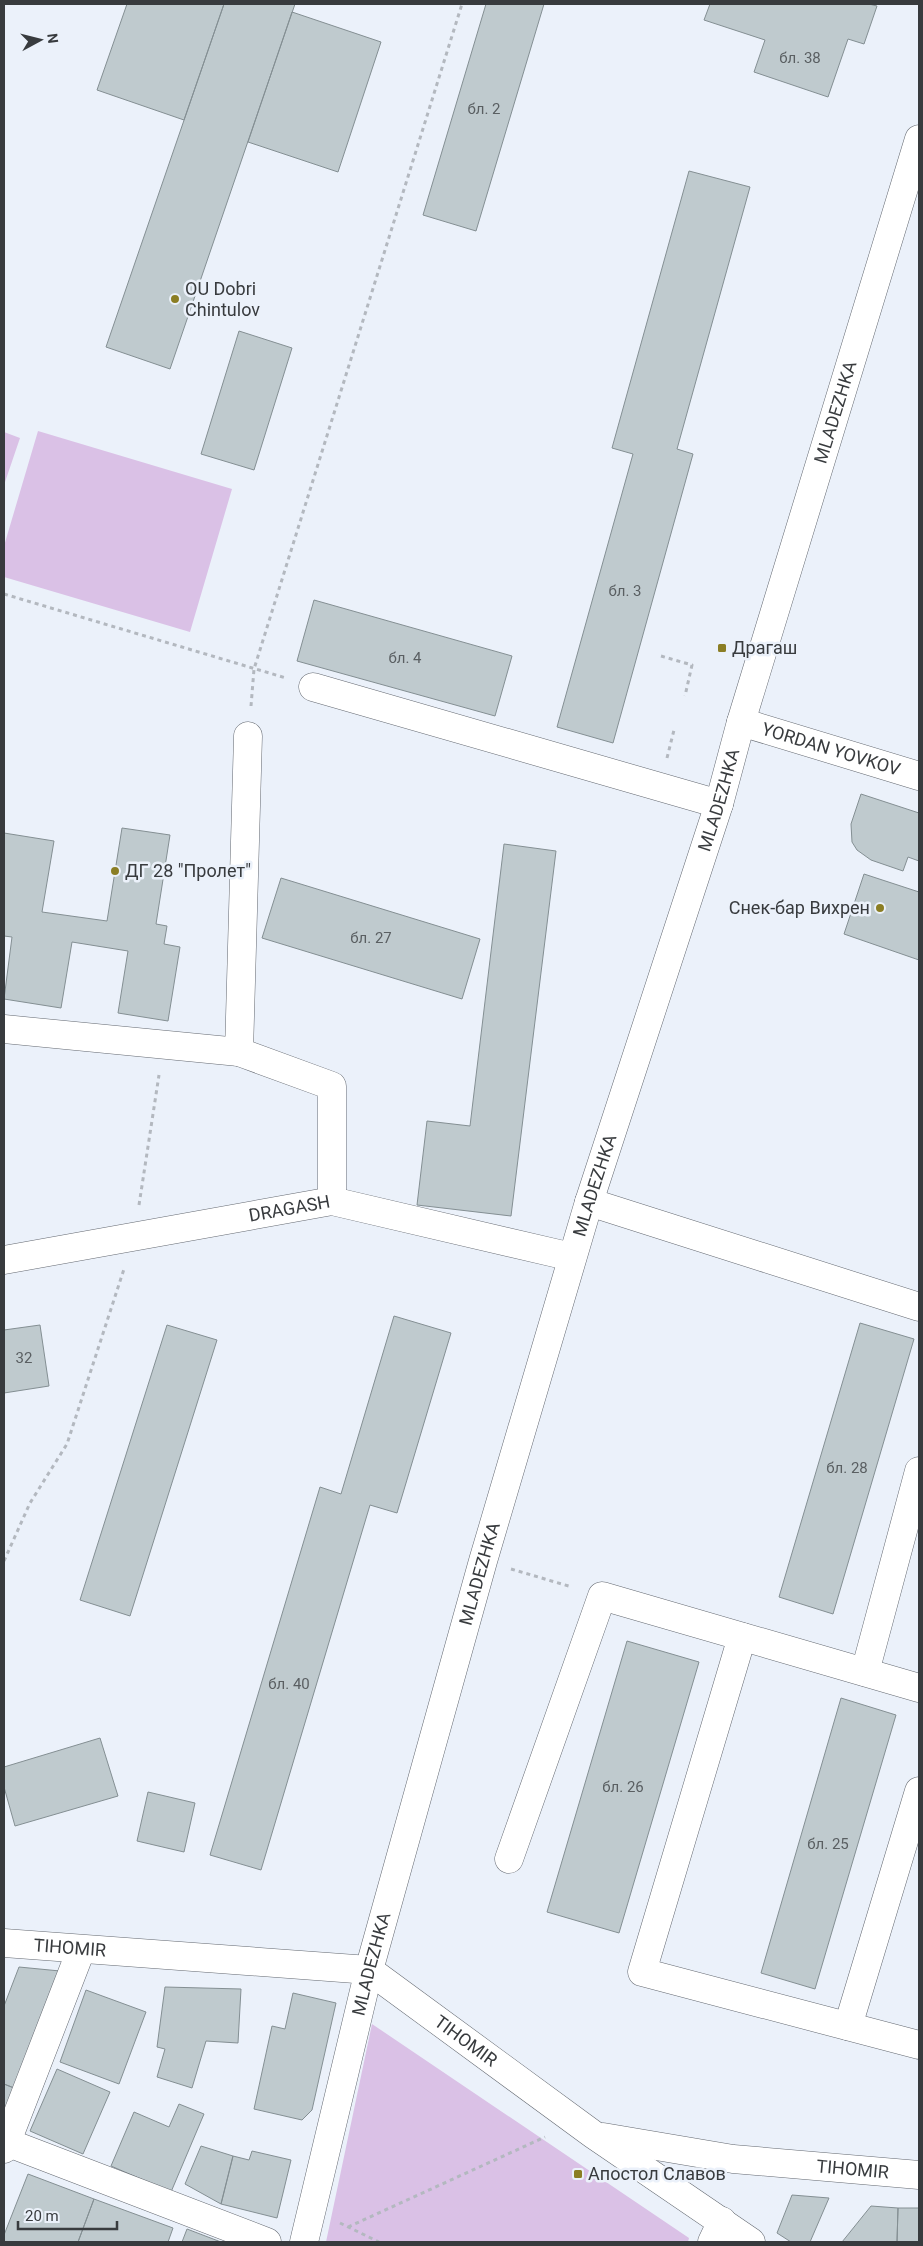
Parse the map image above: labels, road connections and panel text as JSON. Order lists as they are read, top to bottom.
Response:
{
  "streets": {
    "street": [
      "MLADEZHKA",
      "YORDAN YOVKOV",
      "DRAGASH",
      "TIHOMIR"
    ]
  },
  "crossings": [
    ["MLADEZHKA", "YORDAN YOVKOV"],
    ["MLADEZHKA", "DRAGASH"],
    ["MLADEZHKA", "TIHOMIR"]
  ],
  "places": {
    "other": ["OU Dobri Chintulov", "ДГ 28 \"Пролет\"", "Снек-бар Вихрен"],
    "transit": ["Драгаш", "Апостол Славов"]
  },
  "house_numbers": [
    "бл. 38",
    "бл. 2",
    "бл. 3",
    "бл. 4",
    "бл. 27",
    "32",
    "бл. 28",
    "бл. 40",
    "бл. 26",
    "бл. 25"
  ],
  "scale_bar": "20 m",
  "north": "right"
}
